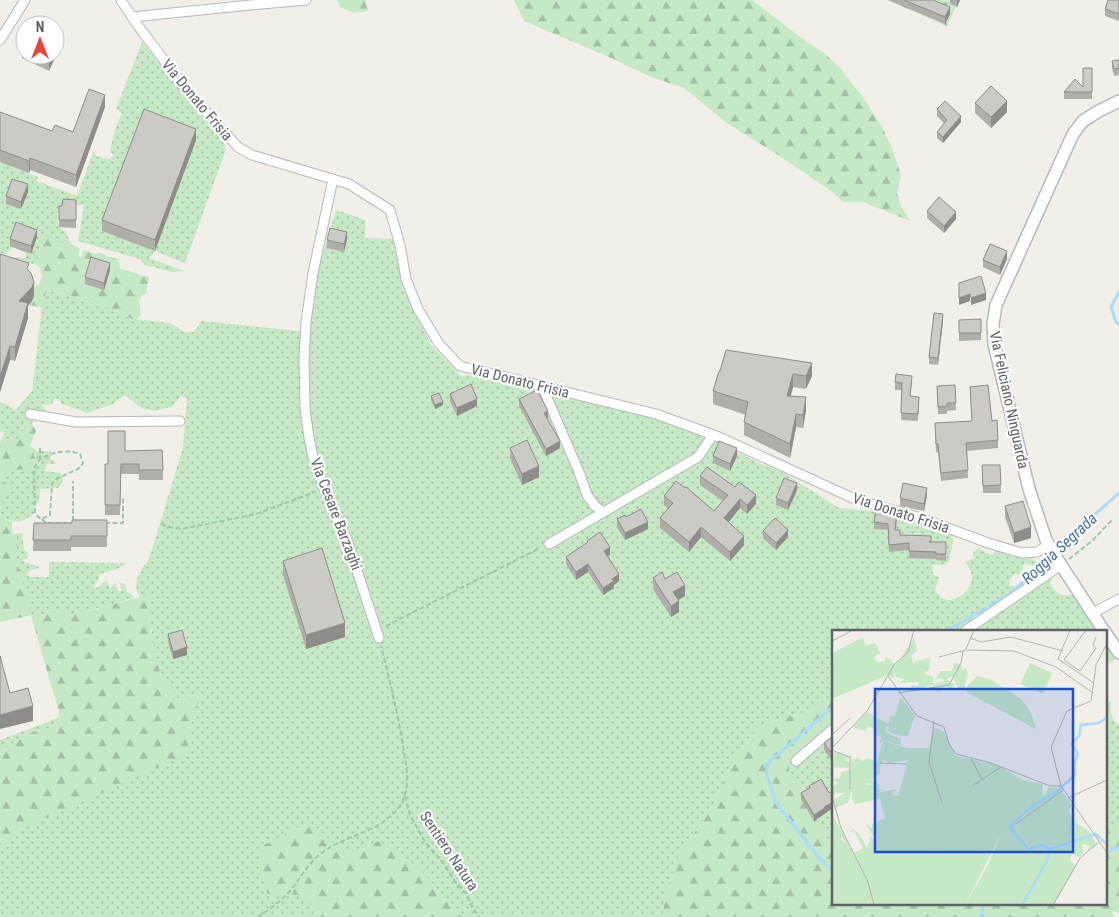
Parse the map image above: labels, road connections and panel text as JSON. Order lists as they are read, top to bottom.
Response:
{
  "streets": {
    "street": ["Via Donato Frisia", "Via Feliciano Ninguarda", "Via Cesare Barzaghi"],
    "path": ["Sentiero Natura"]
  },
  "crossings": [
    ["Via Donato Frisia", "Via Feliciano Ninguarda"],
    ["Via Donato Frisia", "Via Cesare Barzaghi"]
  ],
  "water": ["Roggia Segrada"],
  "north": "top"
}
